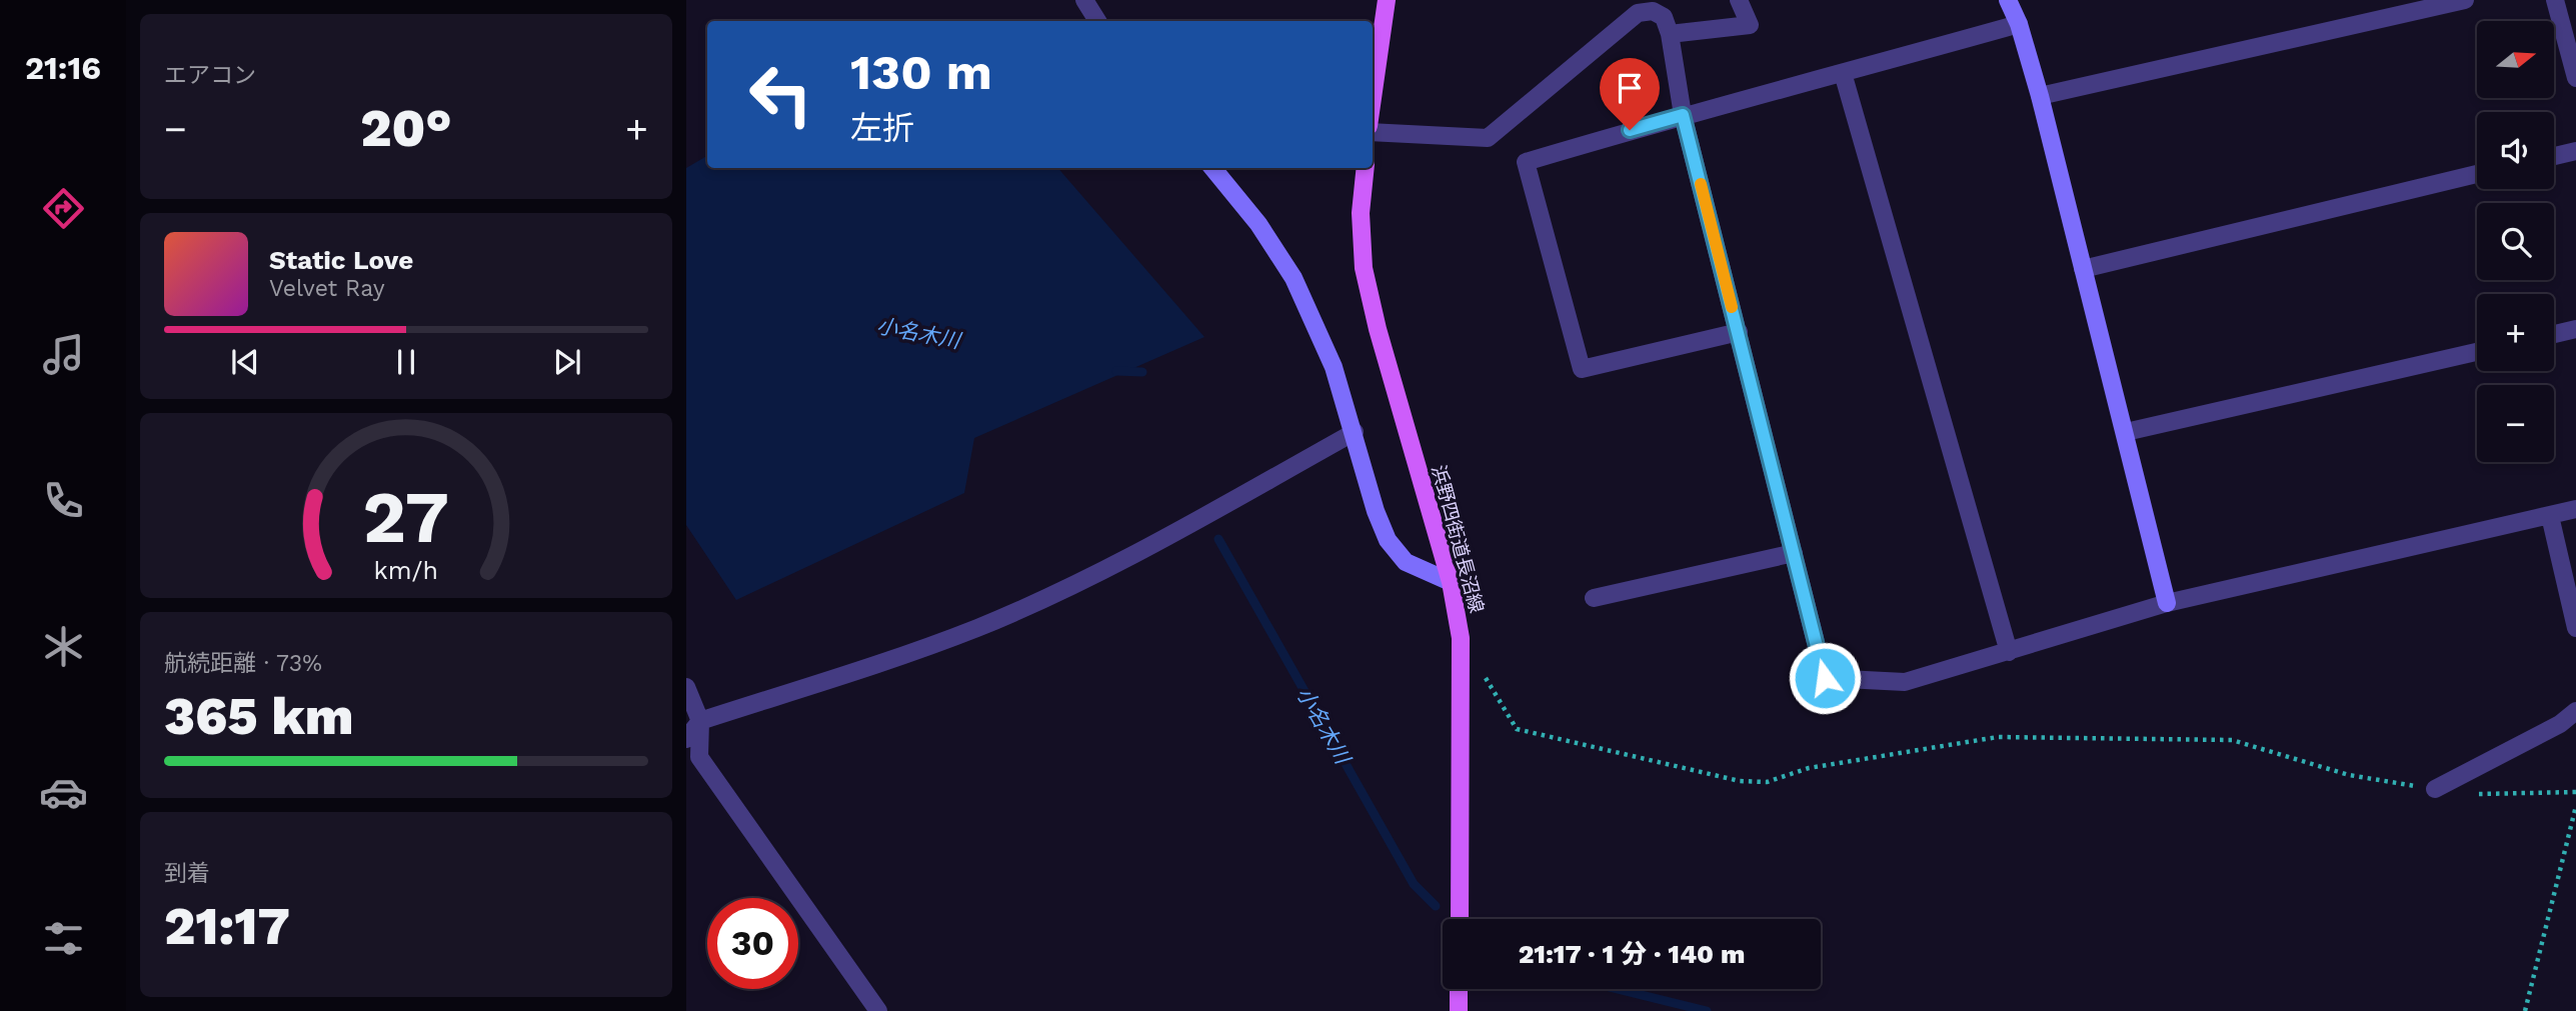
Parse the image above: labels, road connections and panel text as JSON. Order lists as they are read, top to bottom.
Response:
{
  "streets": {
    "main road": ["浜野四街道長沼線"]
  },
  "water": ["小名木川"],
  "north": "right",
  "page": {
    "tabs": "21:16",
    "tile": [
      "エアコン",
      ["航続距離 · 73%", "365 km"],
      ["到着", "21:17"]
    ],
    "map_buttons": ["+", "−"],
    "turn": ["130 m", "左折"],
    "heat": ["−", "20°", "+"],
    "song": ["Static Love", "Velvet Ray"],
    "limit": "30",
    "trip": "21:17 · 1 分 · 140 m",
    "gauge": ["27", "km/h"]
  }
}
